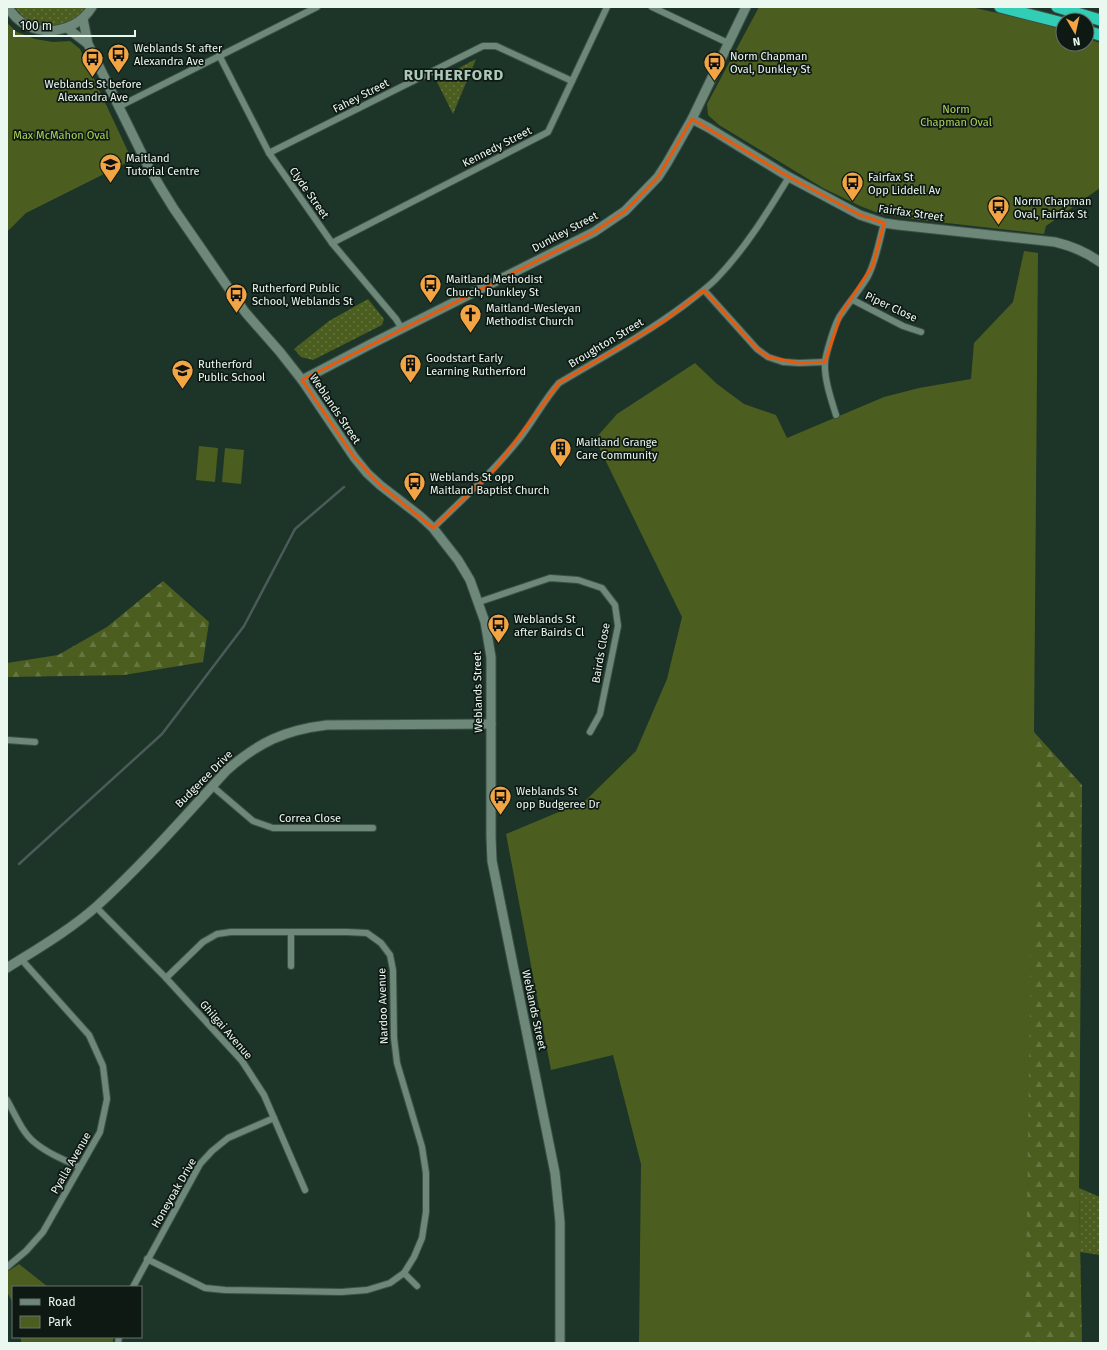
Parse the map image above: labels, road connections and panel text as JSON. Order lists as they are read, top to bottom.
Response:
{
  "streets": {
    "street": [
      "Fahey Street",
      "Kennedy Street",
      "Clyde Street",
      "Fairfax Street",
      "Dunkley Street",
      "Piper Close",
      "Broughton Street",
      "Weblands Street",
      "Bairds Close",
      "Budgeree Drive",
      "Correa Close",
      "Nardoo Avenue",
      "Ghilgai Avenue",
      "Pyalla Avenue",
      "Honeyoak Drive"
    ]
  },
  "crossings": [
    ["Fahey Street", "Kennedy Street"],
    ["Fahey Street", "Clyde Street"],
    ["Kennedy Street", "Clyde Street"],
    ["Clyde Street", "Dunkley Street"],
    ["Fairfax Street", "Dunkley Street"],
    ["Fairfax Street", "Broughton Street"],
    ["Dunkley Street", "Weblands Street"],
    ["Broughton Street", "Weblands Street"],
    ["Weblands Street", "Bairds Close"],
    ["Weblands Street", "Budgeree Drive"],
    ["Budgeree Drive", "Correa Close"],
    ["Budgeree Drive", "Ghilgai Avenue"],
    ["Budgeree Drive", "Pyalla Avenue"],
    ["Nardoo Avenue", "Ghilgai Avenue"],
    ["Nardoo Avenue", "Honeyoak Drive"],
    ["Ghilgai Avenue", "Honeyoak Drive"]
  ],
  "districts": ["RUTHERFORD"],
  "parks": ["Norm Chapman Oval", "Max McMahon Oval"],
  "places": {
    "bus stop": [
      "Weblands St after Alexandra Ave",
      "Weblands St before Alexandra Ave",
      "Norm Chapman Oval, Dunkley St",
      "Fairfax St Opp Liddell Av",
      "Norm Chapman Oval, Fairfax St",
      "Maitland Methodist Church, Dunkley St",
      "Rutherford Public School, Weblands St",
      "Weblands St opp Maitland Baptist Church",
      "Weblands St after Bairds Cl",
      "Weblands St opp Budgeree Dr"
    ],
    "school or university": ["Maitland Tutorial Centre", "Rutherford Public School"],
    "church": ["Maitland-Wesleyan Methodist Church"],
    "building": ["Goodstart Early Learning Rutherford", "Maitland Grange Care Community"]
  },
  "legend": ["Road", "Park"],
  "scale_bar": "100 m",
  "north": "bottom"
}
